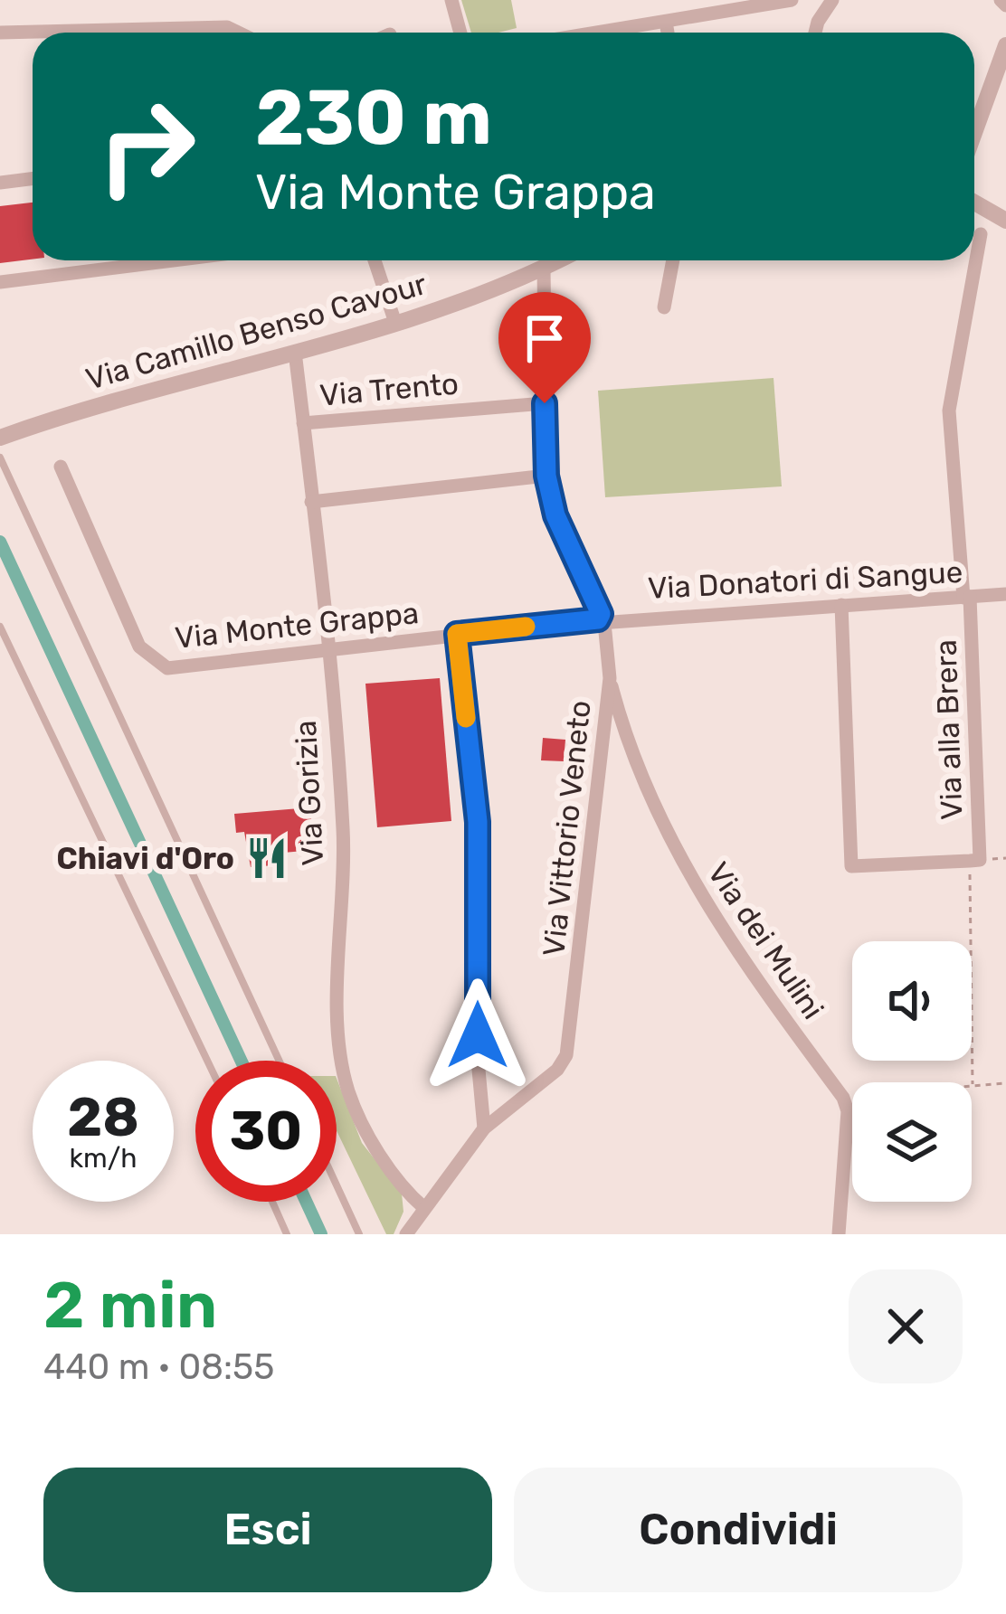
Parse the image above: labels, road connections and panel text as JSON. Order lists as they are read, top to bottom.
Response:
{
  "streets": {
    "street": [
      "Via Camillo Benso Cavour",
      "Via Trento",
      "Via Donatori di Sangue",
      "Via Monte Grappa",
      "Via alla Brera",
      "Via Gorizia",
      "Via Vittorio Veneto",
      "Via dei Mulini"
    ]
  },
  "crossings": [
    ["Via Camillo Benso Cavour", "Via Gorizia"],
    ["Via Camillo Benso Cavour", "Via Vittorio Veneto"],
    ["Via Trento", "Via Gorizia"],
    ["Via Trento", "Via Vittorio Veneto"],
    ["Via Donatori di Sangue", "Via Monte Grappa"],
    ["Via Donatori di Sangue", "Via alla Brera"],
    ["Via Donatori di Sangue", "Via Vittorio Veneto"],
    ["Via Monte Grappa", "Via Gorizia"],
    ["Via Monte Grappa", "Via Vittorio Veneto"],
    ["Via Gorizia", "Via Vittorio Veneto"],
    ["Via Vittorio Veneto", "Via dei Mulini"]
  ],
  "places": {
    "restaurant": ["Chiavi d'Oro"]
  },
  "page": {
    "turn": ["230 m", "Via Monte Grappa"],
    "speed": "28 km/h",
    "limit": "30",
    "heading": ["2 min", "440 m · 08:55"],
    "buttons": ["Esci", "Condividi"]
  }
}
